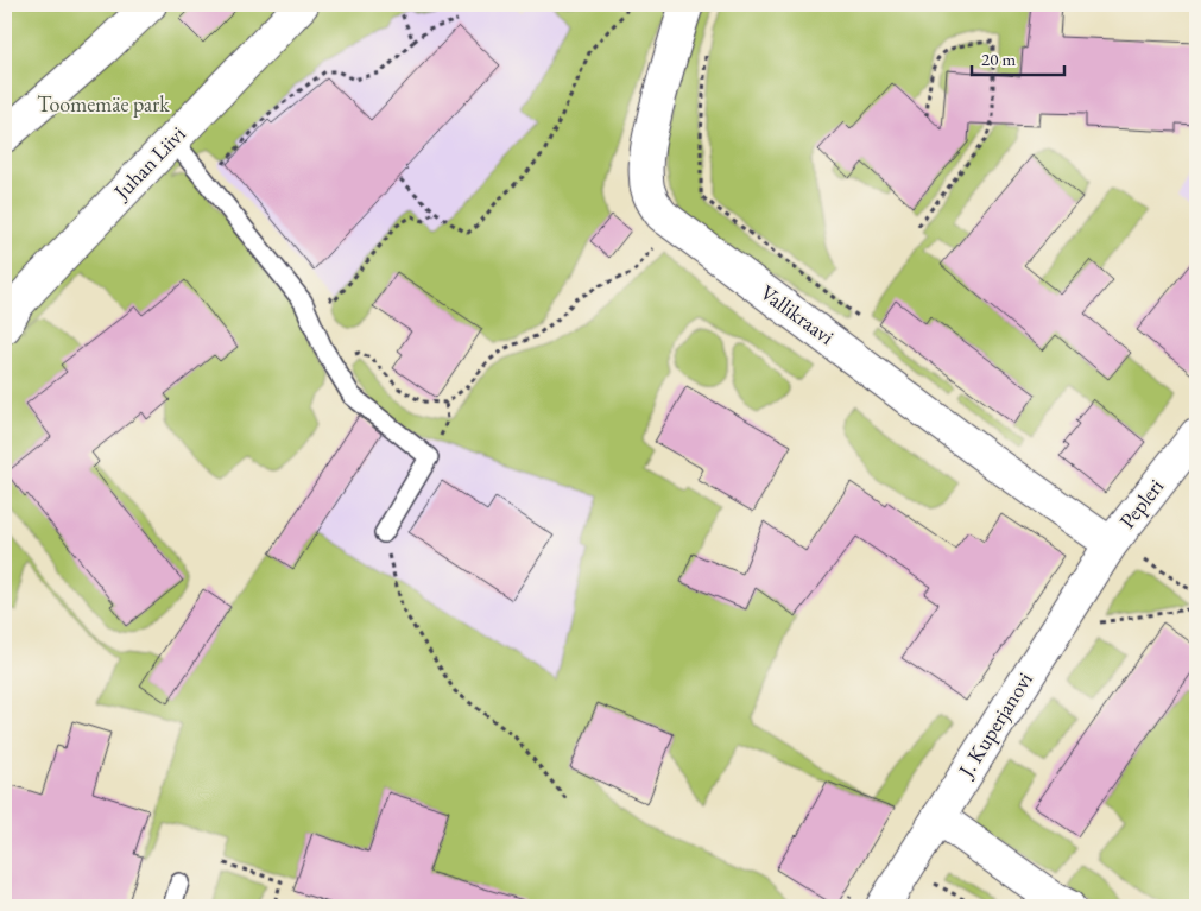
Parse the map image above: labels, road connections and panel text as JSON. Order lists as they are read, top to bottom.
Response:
{
  "streets": {
    "street": [
      "Juhan Liivi",
      "Vallikraavi",
      "Pepleri",
      "J. Kuperjanovi"
    ]
  },
  "crossings": [
    ["Vallikraavi", "Pepleri"],
    ["Vallikraavi", "J. Kuperjanovi"],
    ["Pepleri", "J. Kuperjanovi"]
  ],
  "parks": ["Toomemäe park"],
  "scale_bar": "20 m"
}
